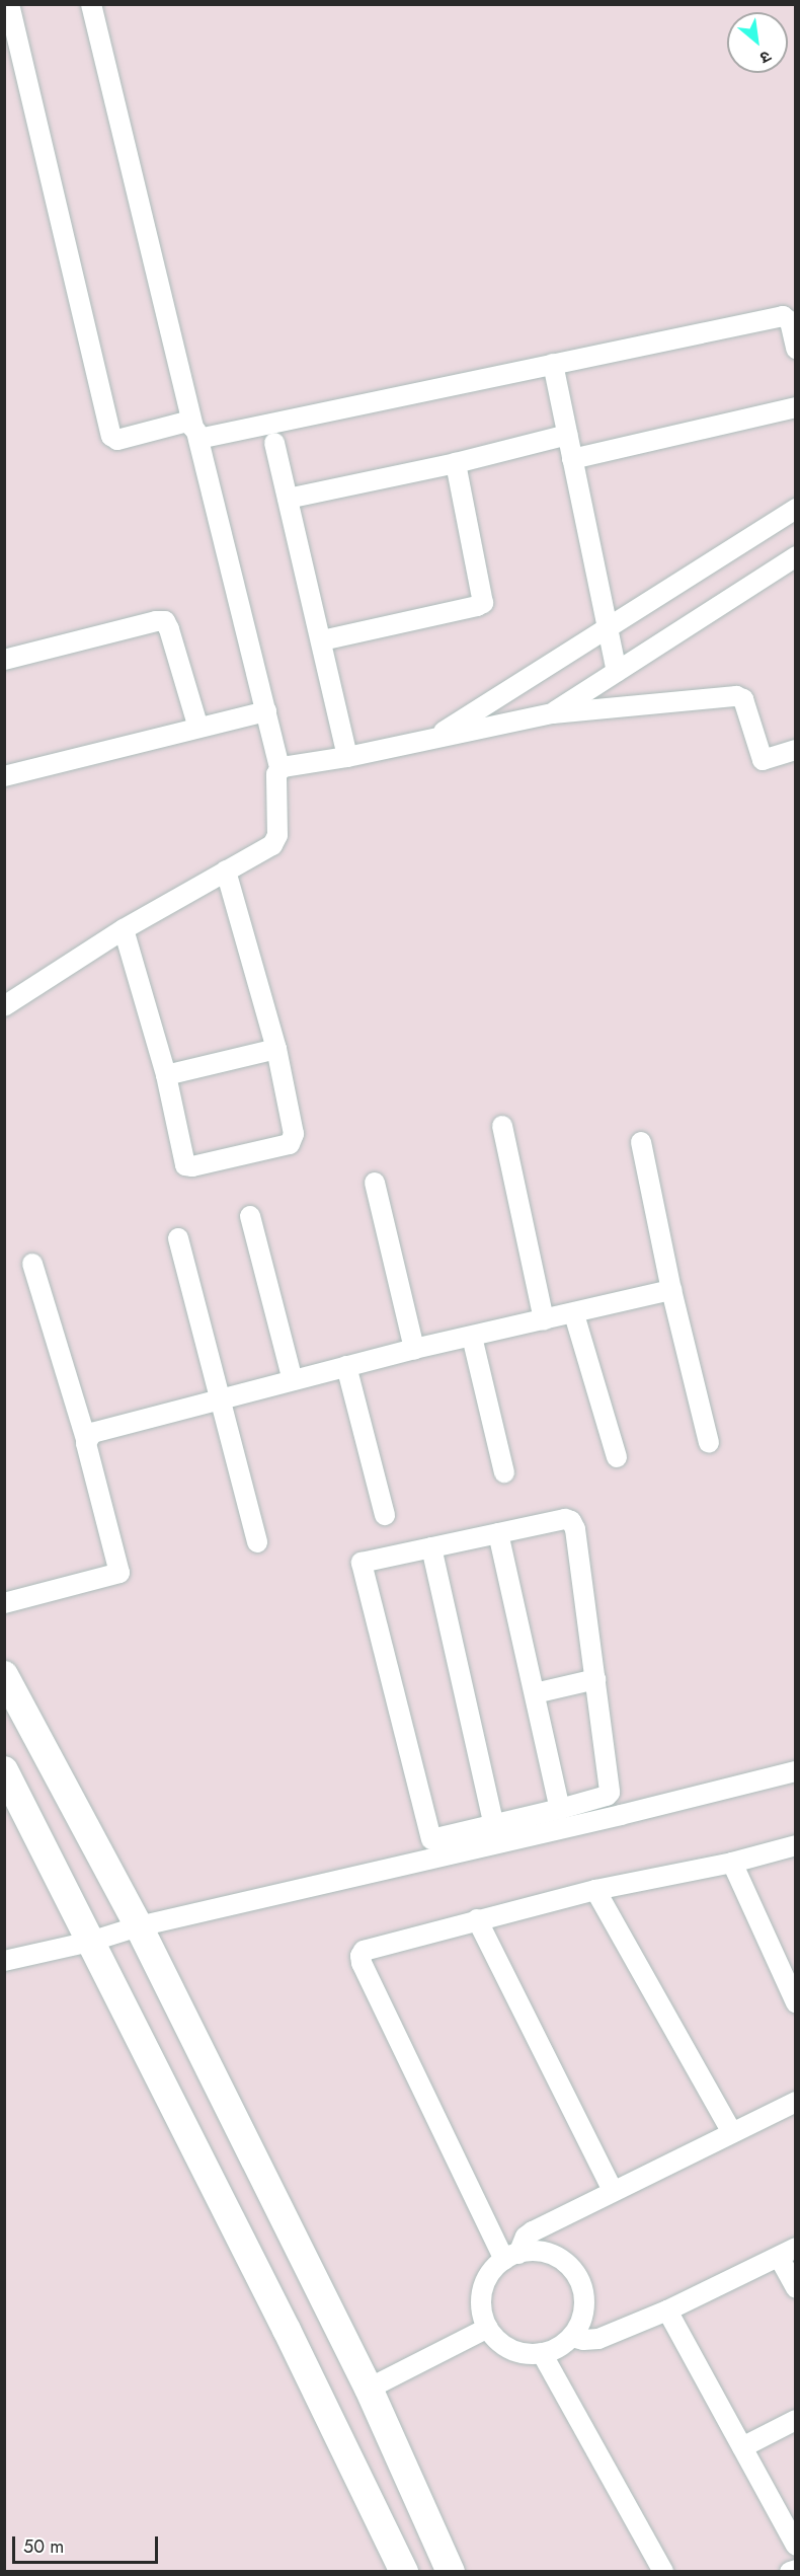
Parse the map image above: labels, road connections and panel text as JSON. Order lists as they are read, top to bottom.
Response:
{
  "scale_bar": "50 m",
  "north": "bottom right"
}
